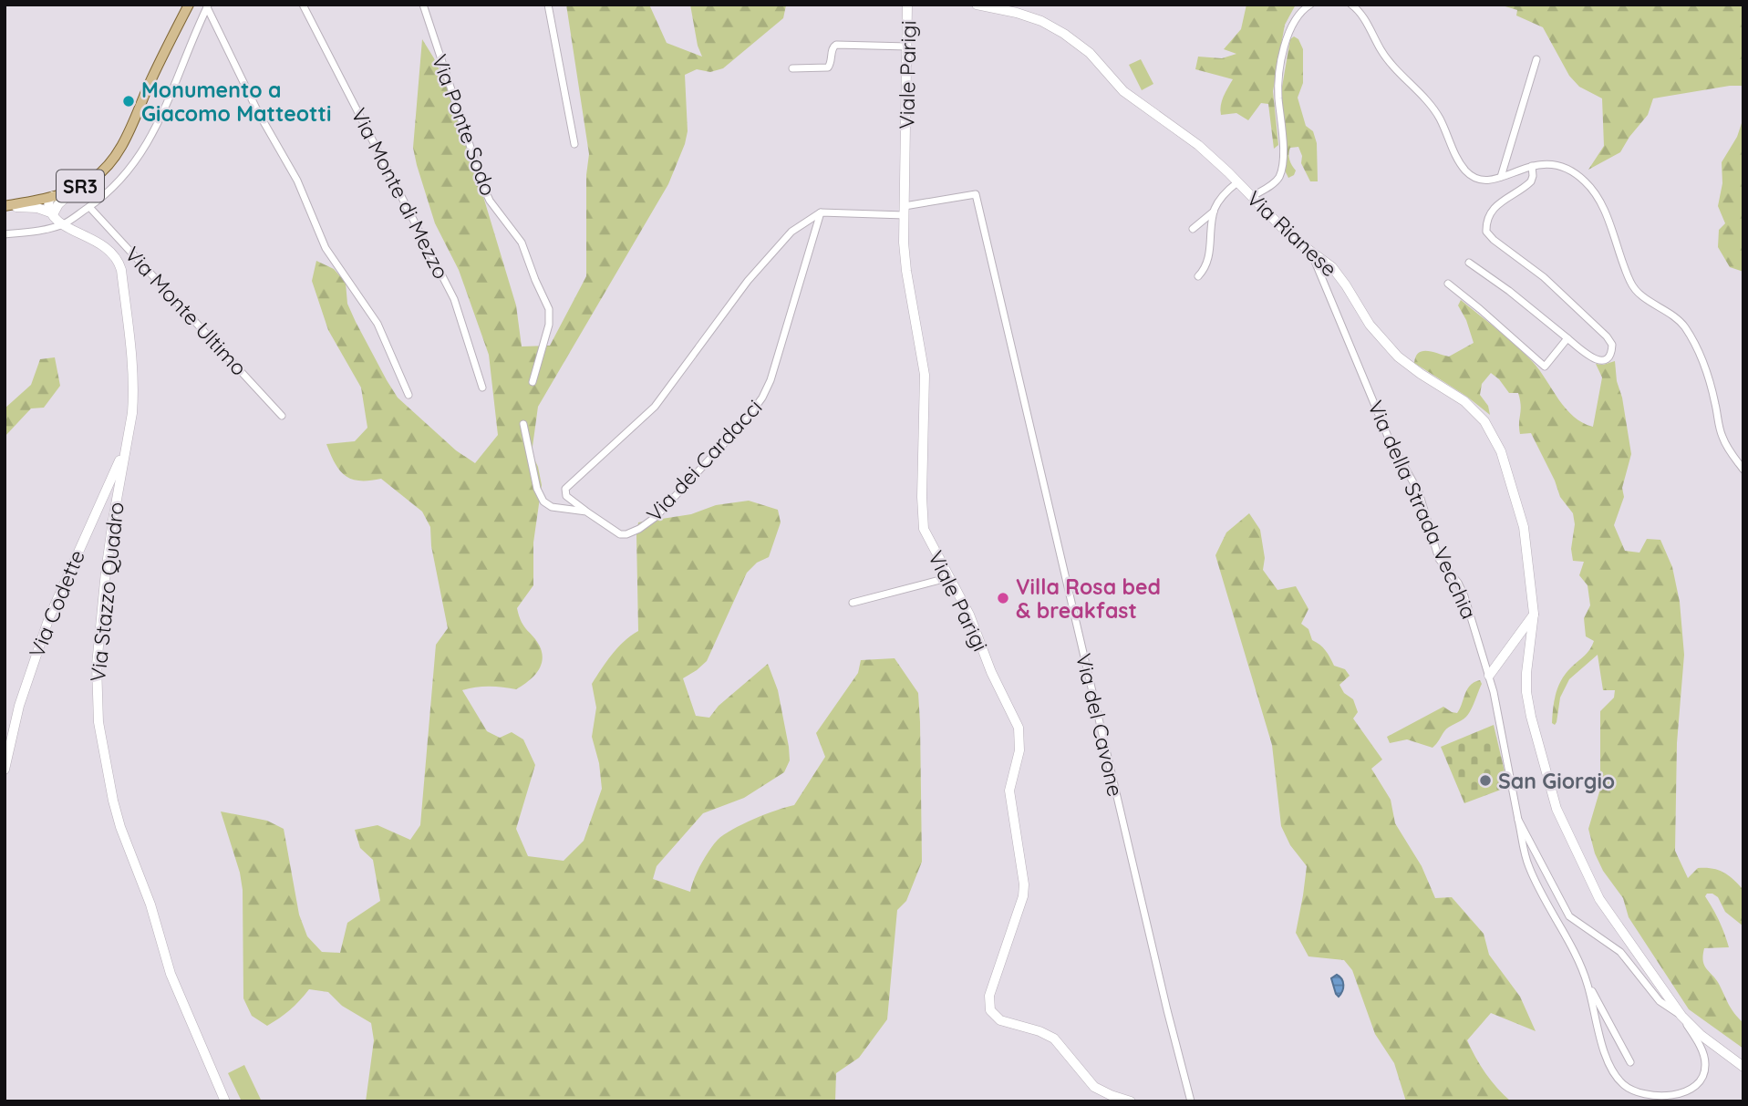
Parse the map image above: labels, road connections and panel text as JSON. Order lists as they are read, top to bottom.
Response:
{
  "streets": {
    "main road": ["SR3"],
    "street": [
      "Viale Parigi",
      "Via Ponte Sodo",
      "Via Monte di Mezzo",
      "Via Rianese",
      "Via Monte Ultimo",
      "Via dei Cardacci",
      "Via della Strada Vecchia",
      "Via Stazzo Quadro",
      "Via Codette",
      "Via del Cavone"
    ]
  },
  "crossings": [
    ["Viale Parigi", "Via del Cavone"],
    ["Via Rianese", "Via della Strada Vecchia"],
    ["Via Stazzo Quadro", "Via Codette"]
  ],
  "places": ["Monumento a Giacomo Matteotti", "Villa Rosa bed & breakfast", "San Giorgio"]
}
